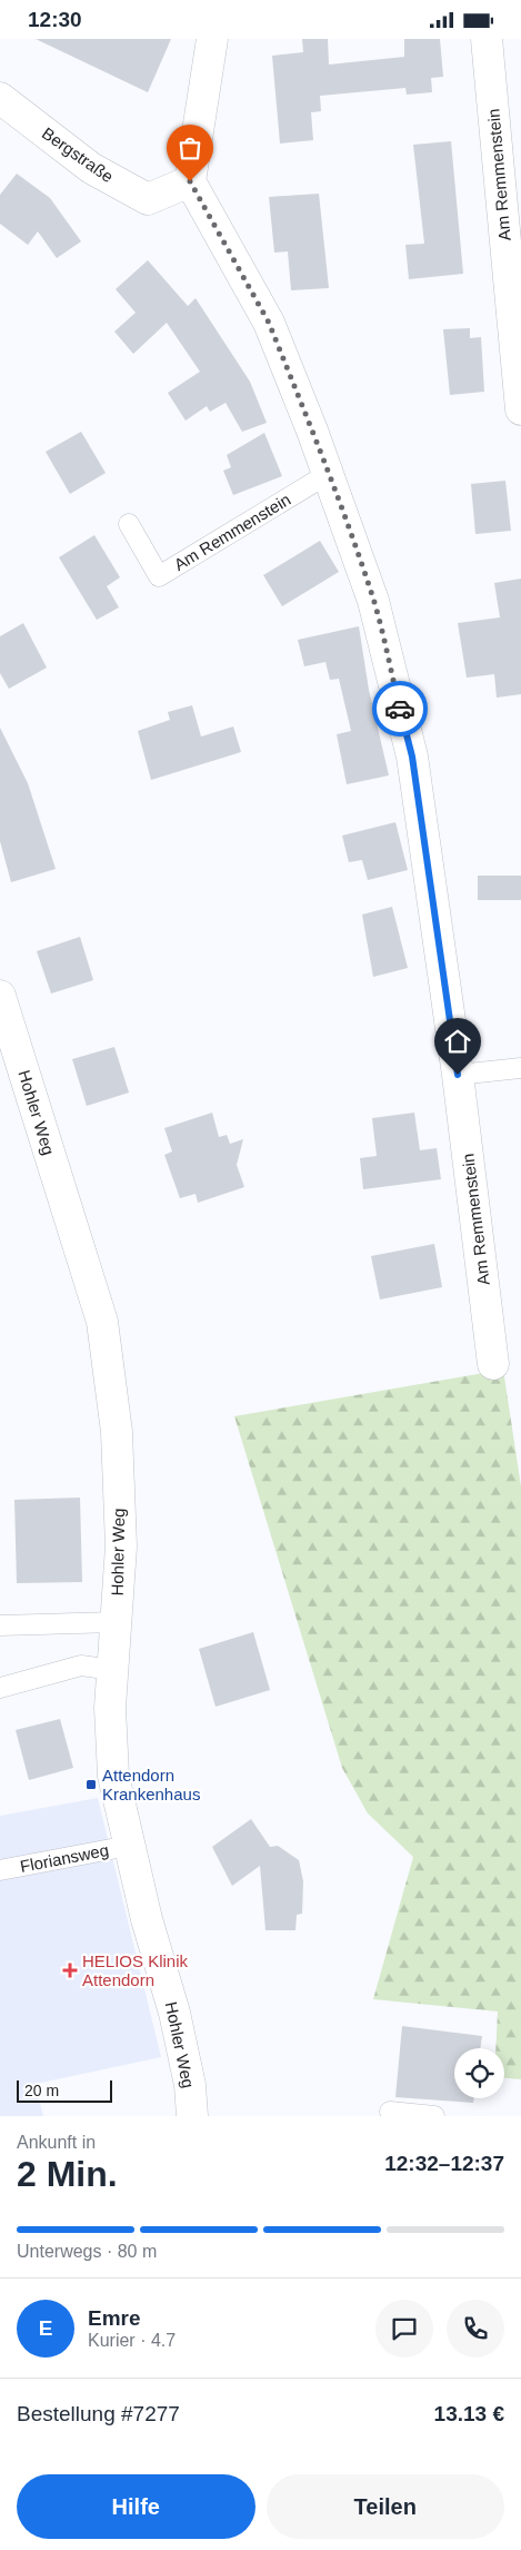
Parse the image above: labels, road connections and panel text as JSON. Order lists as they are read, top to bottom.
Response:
{
  "streets": {
    "street": ["Bergstraße", "Am Remmenstein", "Hohler Weg"],
    "lane": ["Floriansweg"]
  },
  "crossings": [
    ["Bergstraße", "Am Remmenstein"],
    ["Hohler Weg", "Floriansweg"]
  ],
  "places": {
    "transit": ["Attendorn Krankenhaus"],
    "health": ["HELIOS Klinik Attendorn"]
  },
  "scale_bar": "20 m",
  "page": {
    "status": "12:30",
    "scale": "20 m",
    "heading": ["2 Min.", "Ankunft in", "12:32–12:37"],
    "panel": [
      "Emre",
      "Kurier · 4.7",
      "Bestellung #7277",
      "13.13 €"
    ],
    "bar": "Unterwegs · 80 m",
    "round": "E",
    "buttons": ["Hilfe", "Teilen"]
  }
}
